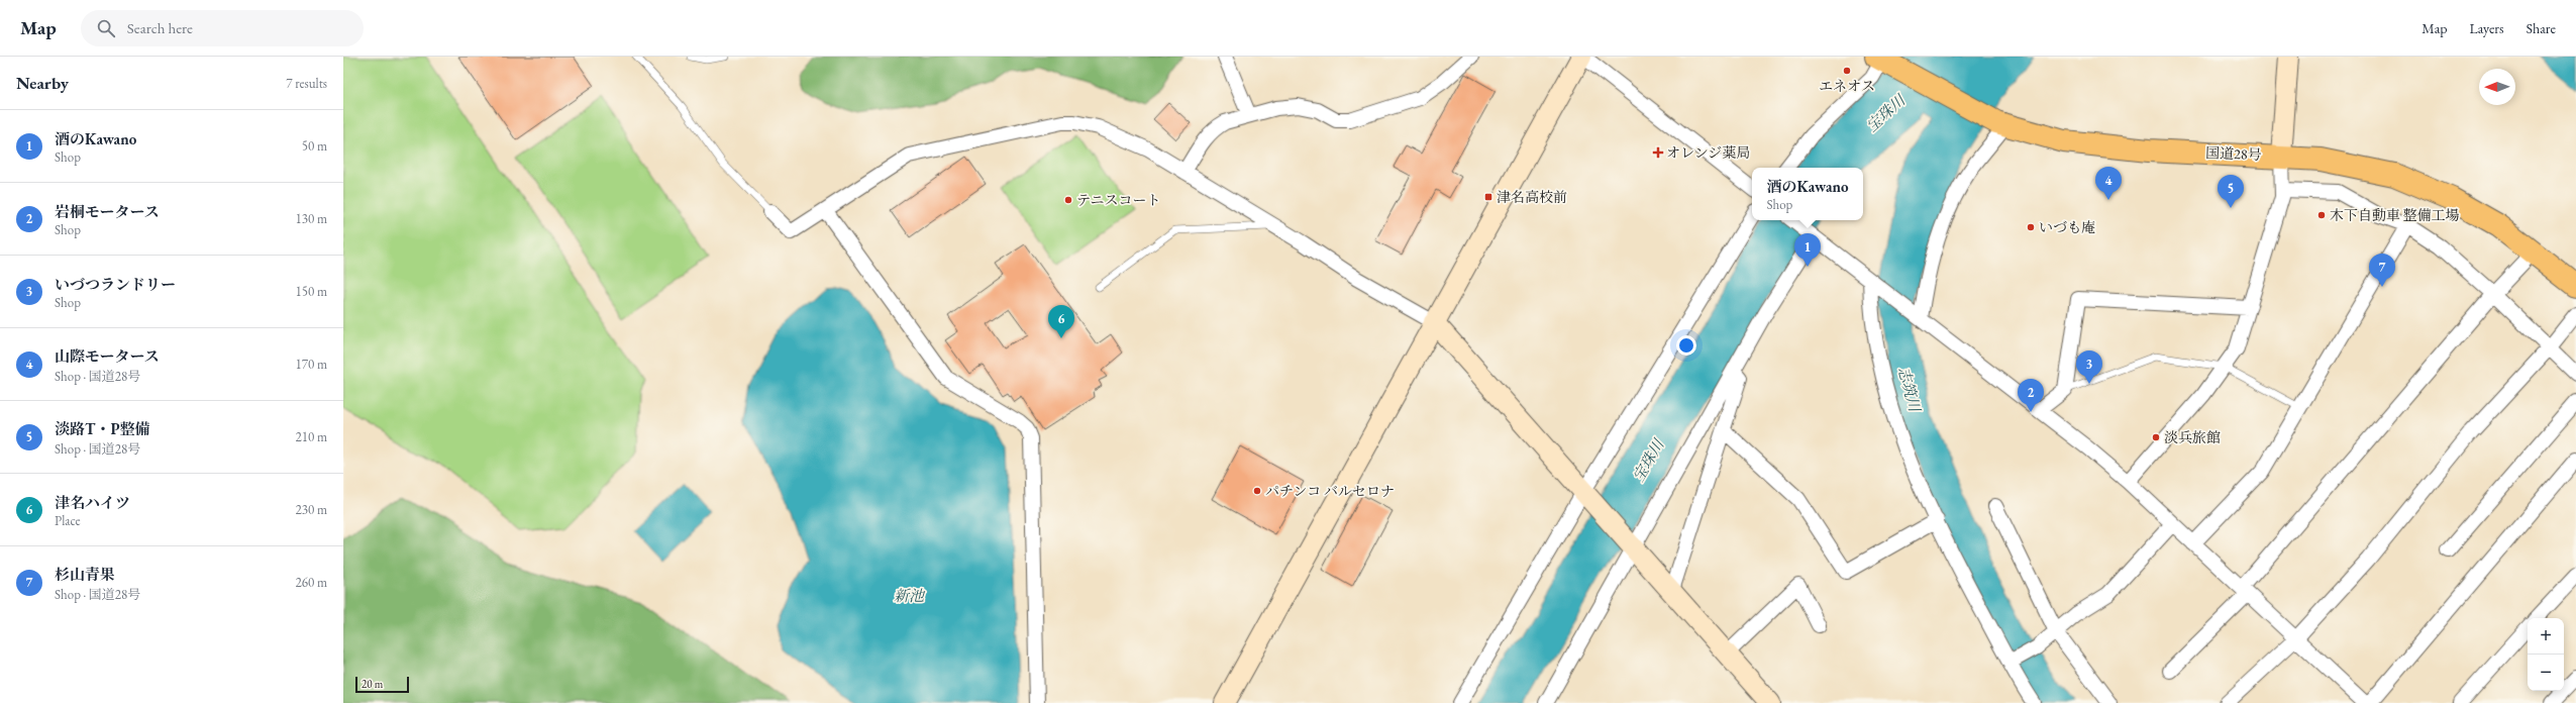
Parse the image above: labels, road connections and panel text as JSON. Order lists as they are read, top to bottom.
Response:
{
  "streets": {
    "highway": ["国道28号"]
  },
  "water": ["宝珠川", "志筑川", "新池"],
  "places": {
    "other": [
      "エネオス",
      "テニスコート",
      "木下自動車 整備工場",
      "いづも庵",
      "淡兵旅館",
      "パチンコ バルセロナ"
    ],
    "health": ["オレンジ薬局"],
    "transit": ["津名高校前"]
  },
  "scale_bar": "20 m",
  "north": "left",
  "page": {
    "header": "Map",
    "search": "Search here",
    "nav": ["Map", "Layers", "Share"],
    "heading": ["Nearby", "7 results"],
    "list": [
      {
        "mark": "1",
        "name": "酒のKawano",
        "note": "Shop",
        "value": "50 m"
      },
      {
        "mark": "2",
        "name": "岩桐モータース",
        "note": "Shop",
        "value": "130 m"
      },
      {
        "mark": "3",
        "name": "いづつランドリー",
        "note": "Shop",
        "value": "150 m"
      },
      {
        "mark": "4",
        "name": "山際モータース",
        "note": "Shop · 国道28号",
        "value": "170 m"
      },
      {
        "mark": "5",
        "name": "淡路T・P整備",
        "note": "Shop · 国道28号",
        "value": "210 m"
      },
      {
        "mark": "6",
        "name": "津名ハイツ",
        "note": "Place",
        "value": "230 m"
      },
      {
        "mark": "7",
        "name": "杉山青果",
        "note": "Shop · 国道28号",
        "value": "260 m"
      }
    ],
    "pins": [
      "4",
      "5",
      "1",
      "7",
      "6",
      "3",
      "2"
    ],
    "popup": ["酒のKawano", "Shop"],
    "map_buttons": ["+", "−"],
    "scale": "20 m"
  }
}
